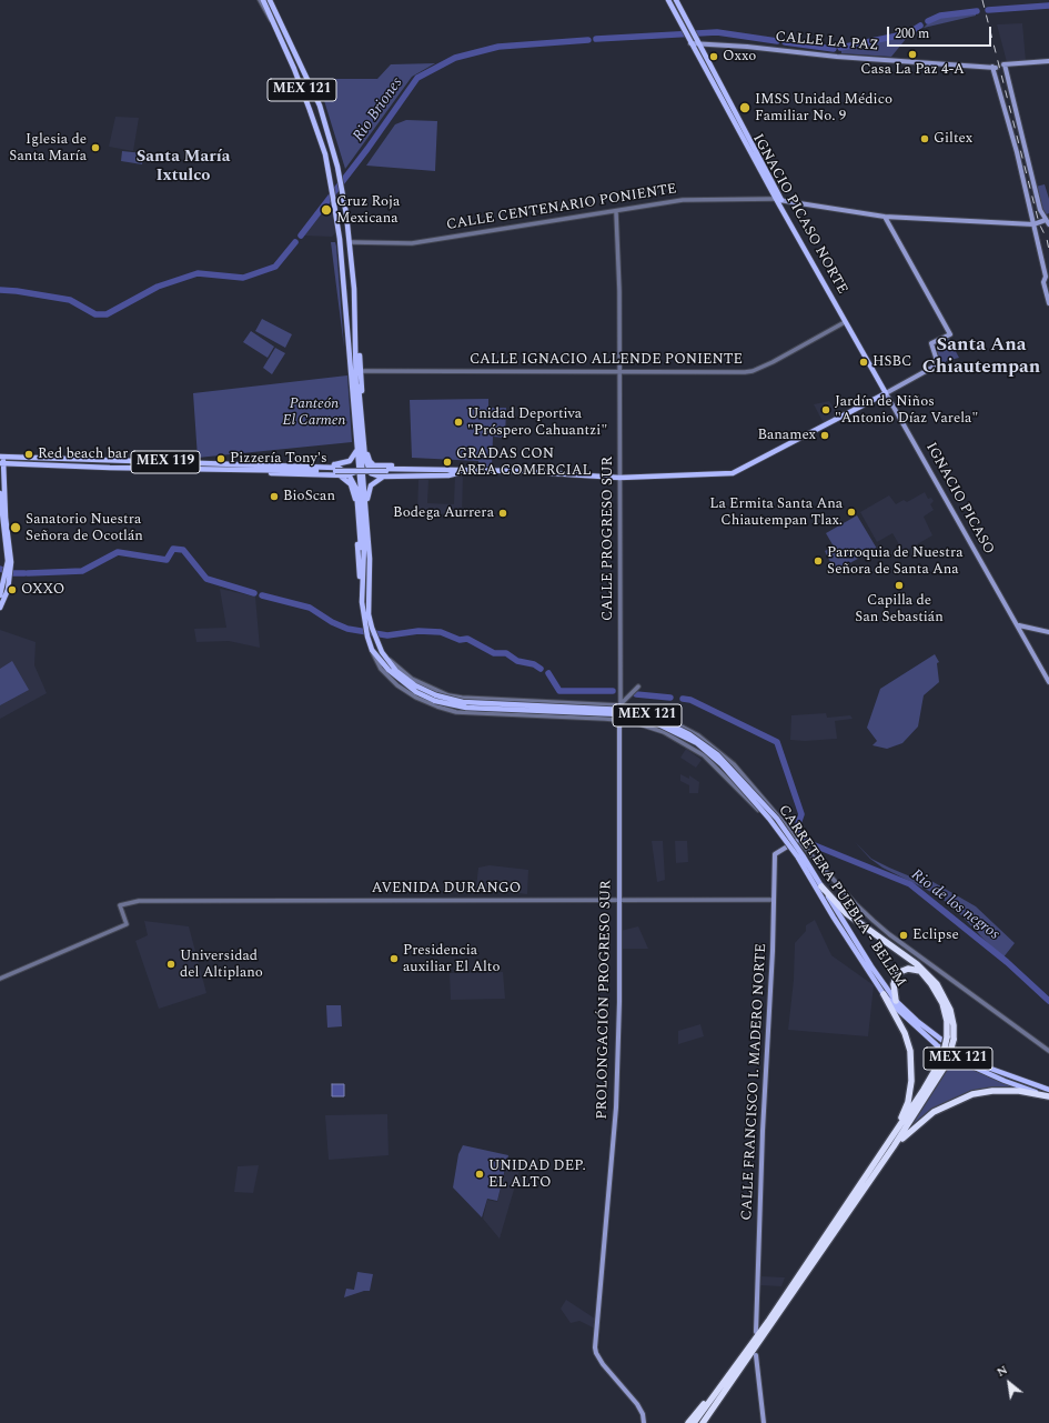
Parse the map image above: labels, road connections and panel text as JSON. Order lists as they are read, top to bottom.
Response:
{
  "streets": {
    "main road": [
      "CALLE LA PAZ",
      "MEX 121",
      "IGNACIO PICASO NORTE",
      "MEX 119",
      "IGNACIO PICASO",
      "CARRETERA PUEBLA - BELEM",
      "PROLONGACIÓN PROGRESO SUR",
      "CALLE FRANCISCO I. MADERO NORTE"
    ],
    "street": [
      "CALLE CENTENARIO PONIENTE",
      "CALLE IGNACIO ALLENDE PONIENTE",
      "CALLE PROGRESO SUR",
      "AVENIDA DURANGO"
    ]
  },
  "crossings": [
    ["CALLE LA PAZ", "IGNACIO PICASO NORTE"],
    ["MEX 121", "CALLE CENTENARIO PONIENTE"],
    ["MEX 121", "CALLE IGNACIO ALLENDE PONIENTE"],
    ["CALLE CENTENARIO PONIENTE", "IGNACIO PICASO NORTE"],
    ["CALLE CENTENARIO PONIENTE", "CALLE PROGRESO SUR"],
    ["IGNACIO PICASO NORTE", "CALLE IGNACIO ALLENDE PONIENTE"],
    ["IGNACIO PICASO NORTE", "IGNACIO PICASO"],
    ["CALLE IGNACIO ALLENDE PONIENTE", "CALLE PROGRESO SUR"],
    ["CALLE PROGRESO SUR", "PROLONGACIÓN PROGRESO SUR"],
    ["AVENIDA DURANGO", "PROLONGACIÓN PROGRESO SUR"],
    ["AVENIDA DURANGO", "CALLE FRANCISCO I. MADERO NORTE"],
    ["CARRETERA PUEBLA - BELEM", "PROLONGACIÓN PROGRESO SUR"]
  ],
  "districts": ["Santa María Ixtulco", "Santa Ana Chiautempan"],
  "water": ["Rio Briones", "Rio de los negros"],
  "parks": ["Panteón El Carmen"],
  "places": [
    "Casa La Paz 4-A",
    "Oxxo",
    "IMSS Unidad Médico Familiar No. 9",
    "Giltex",
    "Iglesia de Santa María",
    "Cruz Roja Mexicana",
    "HSBC",
    "Jardín de Niños \"Antonio Díaz Varela\"",
    "Unidad Deportiva \"Próspero Cahuantzi\"",
    "Banamex",
    "Red beach bar",
    "Pizzería Tony's",
    "GRADAS CON AREA COMERCIAL",
    "BioScan",
    "La Ermita Santa Ana Chiautempan Tlax.",
    "Bodega Aurrera",
    "Sanatorio Nuestra Señora de Ocotlán",
    "Parroquia de Nuestra Señora de Santa Ana",
    "Capilla de San Sebastián",
    "OXXO",
    "Eclipse",
    "Presidencia auxiliar El Alto",
    "Universidad del Altiplano",
    "UNIDAD DEP. EL ALTO"
  ],
  "scale_bar": "200 m",
  "north": "top left"
}
